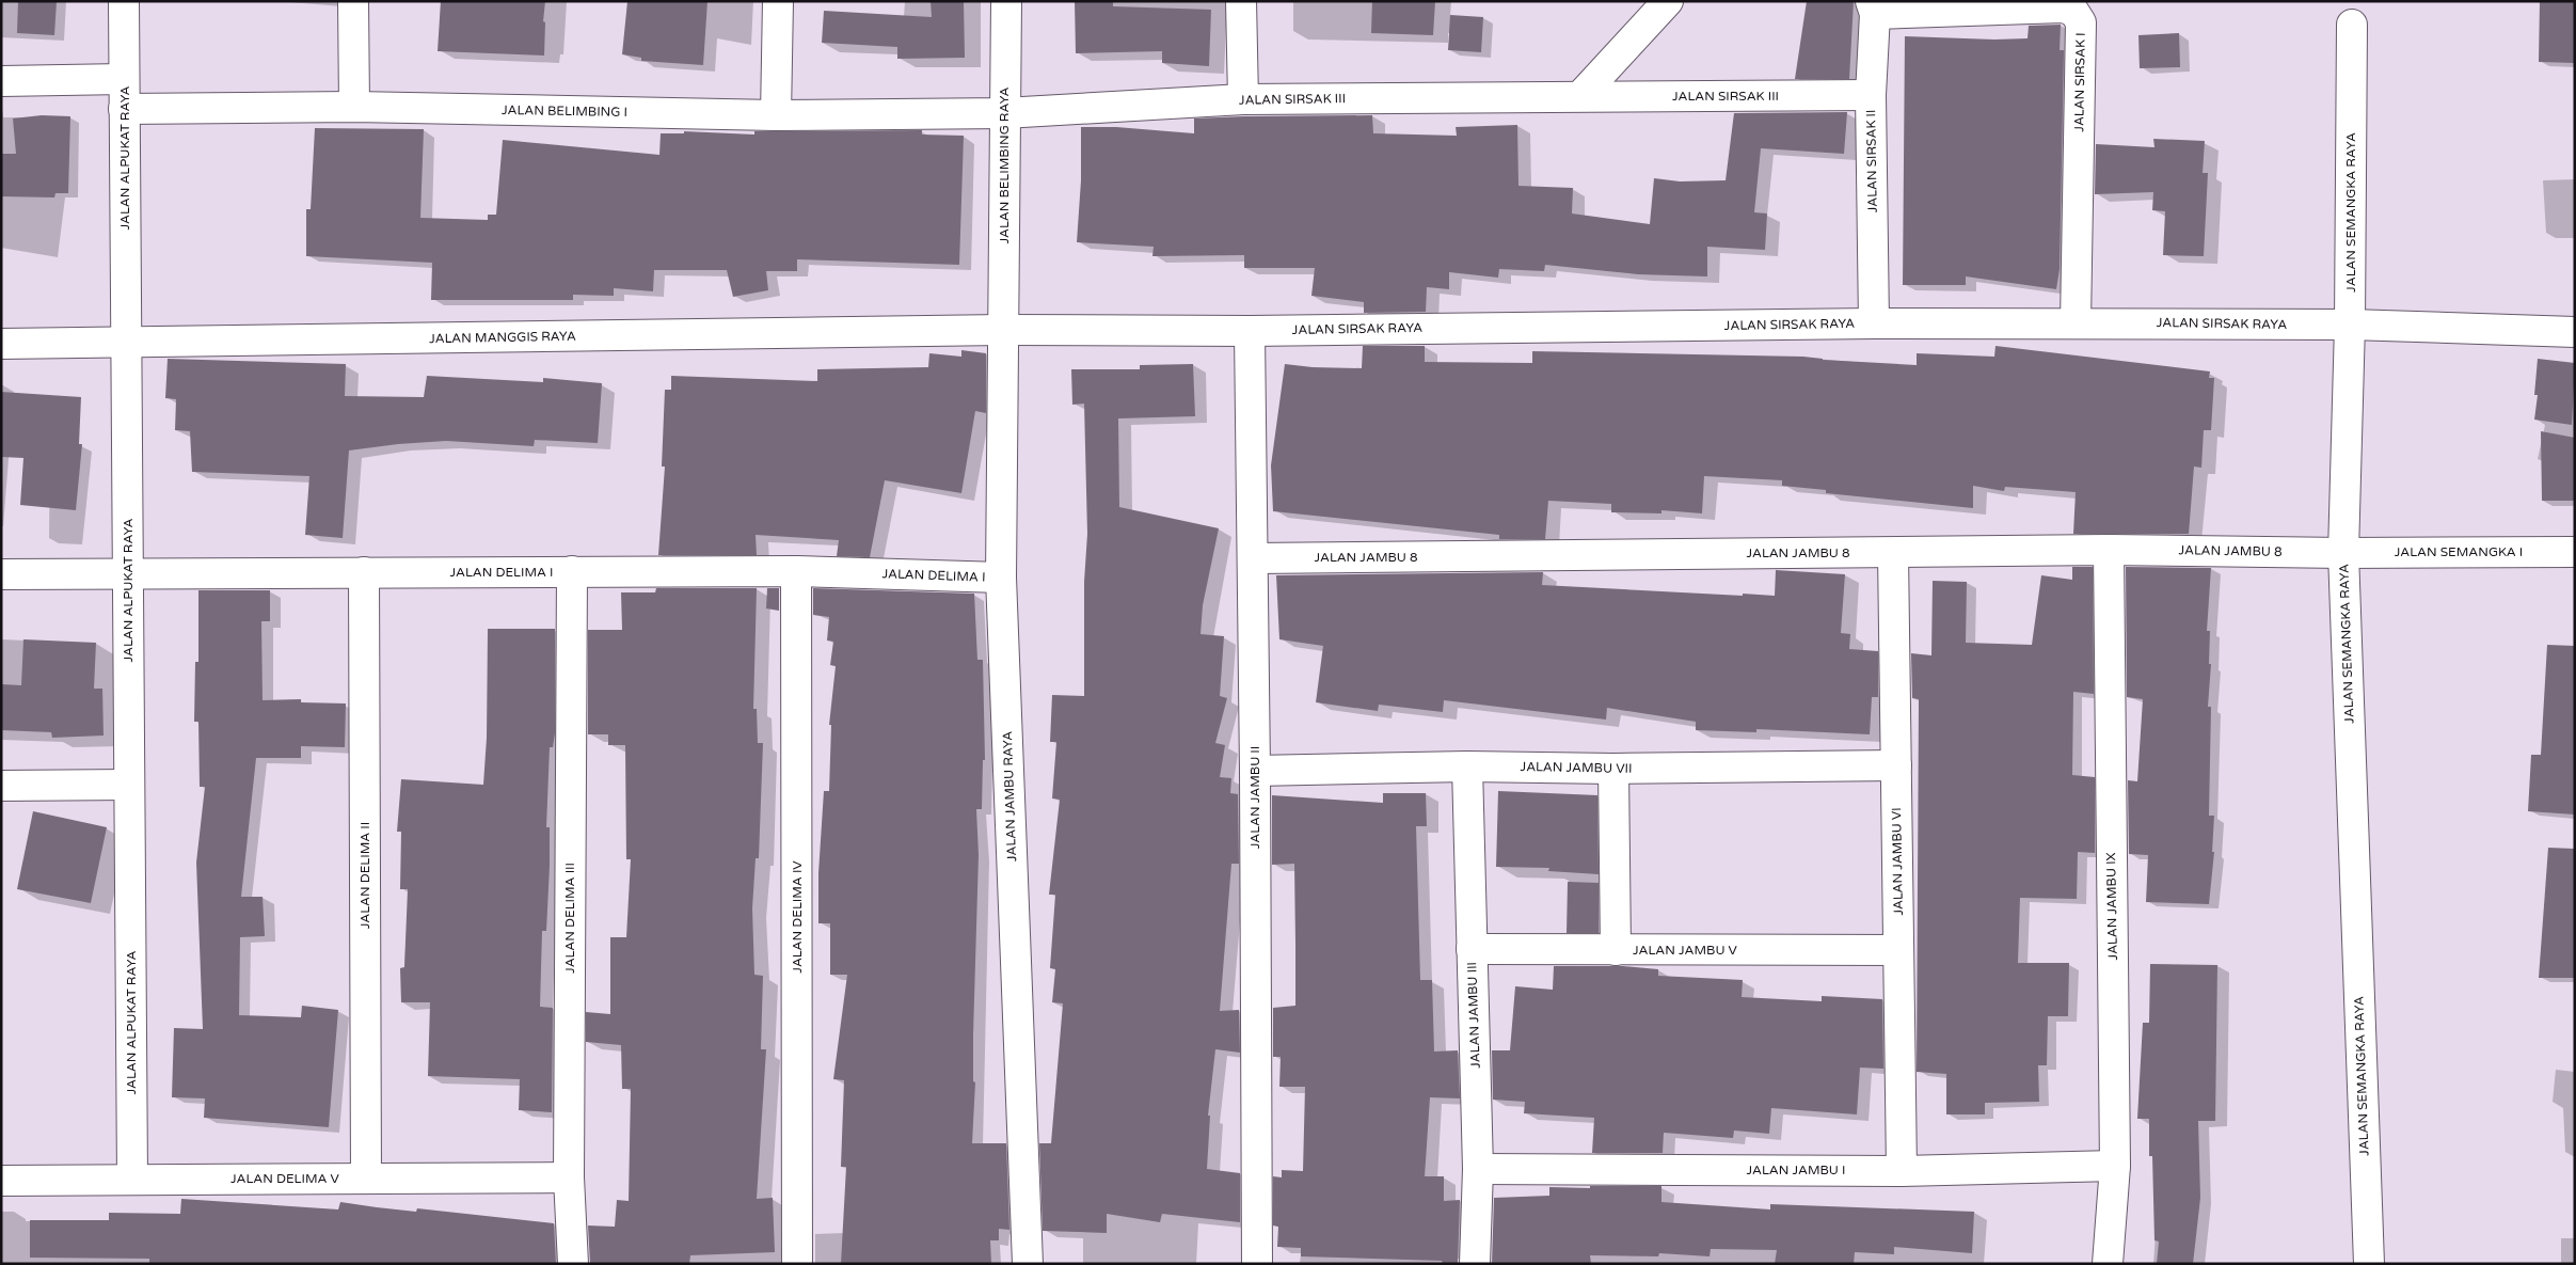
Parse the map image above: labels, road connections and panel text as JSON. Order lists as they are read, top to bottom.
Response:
{
  "streets": {
    "street": [
      "JALAN SIRSAK I",
      "JALAN SIRSAK III",
      "JALAN BELIMBING I",
      "JALAN ALPUKAT RAYA",
      "JALAN SIRSAK II",
      "JALAN BELIMBING RAYA",
      "JALAN SEMANGKA RAYA",
      "JALAN SIRSAK RAYA",
      "JALAN MANGGIS RAYA",
      "JALAN JAMBU 8",
      "JALAN SEMANGKA I",
      "JALAN DELIMA I",
      "JALAN JAMBU VII",
      "JALAN JAMBU RAYA",
      "JALAN JAMBU II",
      "JALAN JAMBU VI",
      "JALAN DELIMA II",
      "JALAN JAMBU IX",
      "JALAN DELIMA IV",
      "JALAN DELIMA III",
      "JALAN JAMBU V",
      "JALAN JAMBU III",
      "JALAN JAMBU I",
      "JALAN DELIMA V"
    ]
  },
  "crossings": [
    ["JALAN SIRSAK I", "JALAN SIRSAK II"],
    ["JALAN SIRSAK I", "JALAN SIRSAK RAYA"],
    ["JALAN SIRSAK III", "JALAN BELIMBING I"],
    ["JALAN SIRSAK III", "JALAN SIRSAK II"],
    ["JALAN SIRSAK III", "JALAN BELIMBING RAYA"],
    ["JALAN BELIMBING I", "JALAN ALPUKAT RAYA"],
    ["JALAN BELIMBING I", "JALAN BELIMBING RAYA"],
    ["JALAN ALPUKAT RAYA", "JALAN MANGGIS RAYA"],
    ["JALAN ALPUKAT RAYA", "JALAN DELIMA I"],
    ["JALAN ALPUKAT RAYA", "JALAN DELIMA V"],
    ["JALAN SIRSAK II", "JALAN SIRSAK RAYA"],
    ["JALAN BELIMBING RAYA", "JALAN SIRSAK RAYA"],
    ["JALAN BELIMBING RAYA", "JALAN MANGGIS RAYA"],
    ["JALAN BELIMBING RAYA", "JALAN JAMBU RAYA"],
    ["JALAN SEMANGKA RAYA", "JALAN SIRSAK RAYA"],
    ["JALAN SEMANGKA RAYA", "JALAN JAMBU 8"],
    ["JALAN SEMANGKA RAYA", "JALAN SEMANGKA I"],
    ["JALAN SIRSAK RAYA", "JALAN MANGGIS RAYA"],
    ["JALAN SIRSAK RAYA", "JALAN JAMBU RAYA"],
    ["JALAN SIRSAK RAYA", "JALAN JAMBU II"],
    ["JALAN MANGGIS RAYA", "JALAN JAMBU RAYA"],
    ["JALAN JAMBU 8", "JALAN SEMANGKA I"],
    ["JALAN JAMBU 8", "JALAN JAMBU II"],
    ["JALAN JAMBU 8", "JALAN JAMBU VI"],
    ["JALAN JAMBU 8", "JALAN JAMBU IX"],
    ["JALAN DELIMA I", "JALAN JAMBU RAYA"],
    ["JALAN DELIMA I", "JALAN DELIMA II"],
    ["JALAN DELIMA I", "JALAN DELIMA IV"],
    ["JALAN DELIMA I", "JALAN DELIMA III"],
    ["JALAN JAMBU VII", "JALAN JAMBU II"],
    ["JALAN JAMBU VII", "JALAN JAMBU VI"],
    ["JALAN JAMBU VII", "JALAN JAMBU III"],
    ["JALAN JAMBU VI", "JALAN JAMBU V"],
    ["JALAN JAMBU VI", "JALAN JAMBU I"],
    ["JALAN DELIMA II", "JALAN DELIMA V"],
    ["JALAN JAMBU IX", "JALAN JAMBU I"],
    ["JALAN DELIMA III", "JALAN DELIMA V"],
    ["JALAN JAMBU V", "JALAN JAMBU III"],
    ["JALAN JAMBU III", "JALAN JAMBU I"]
  ]
}
